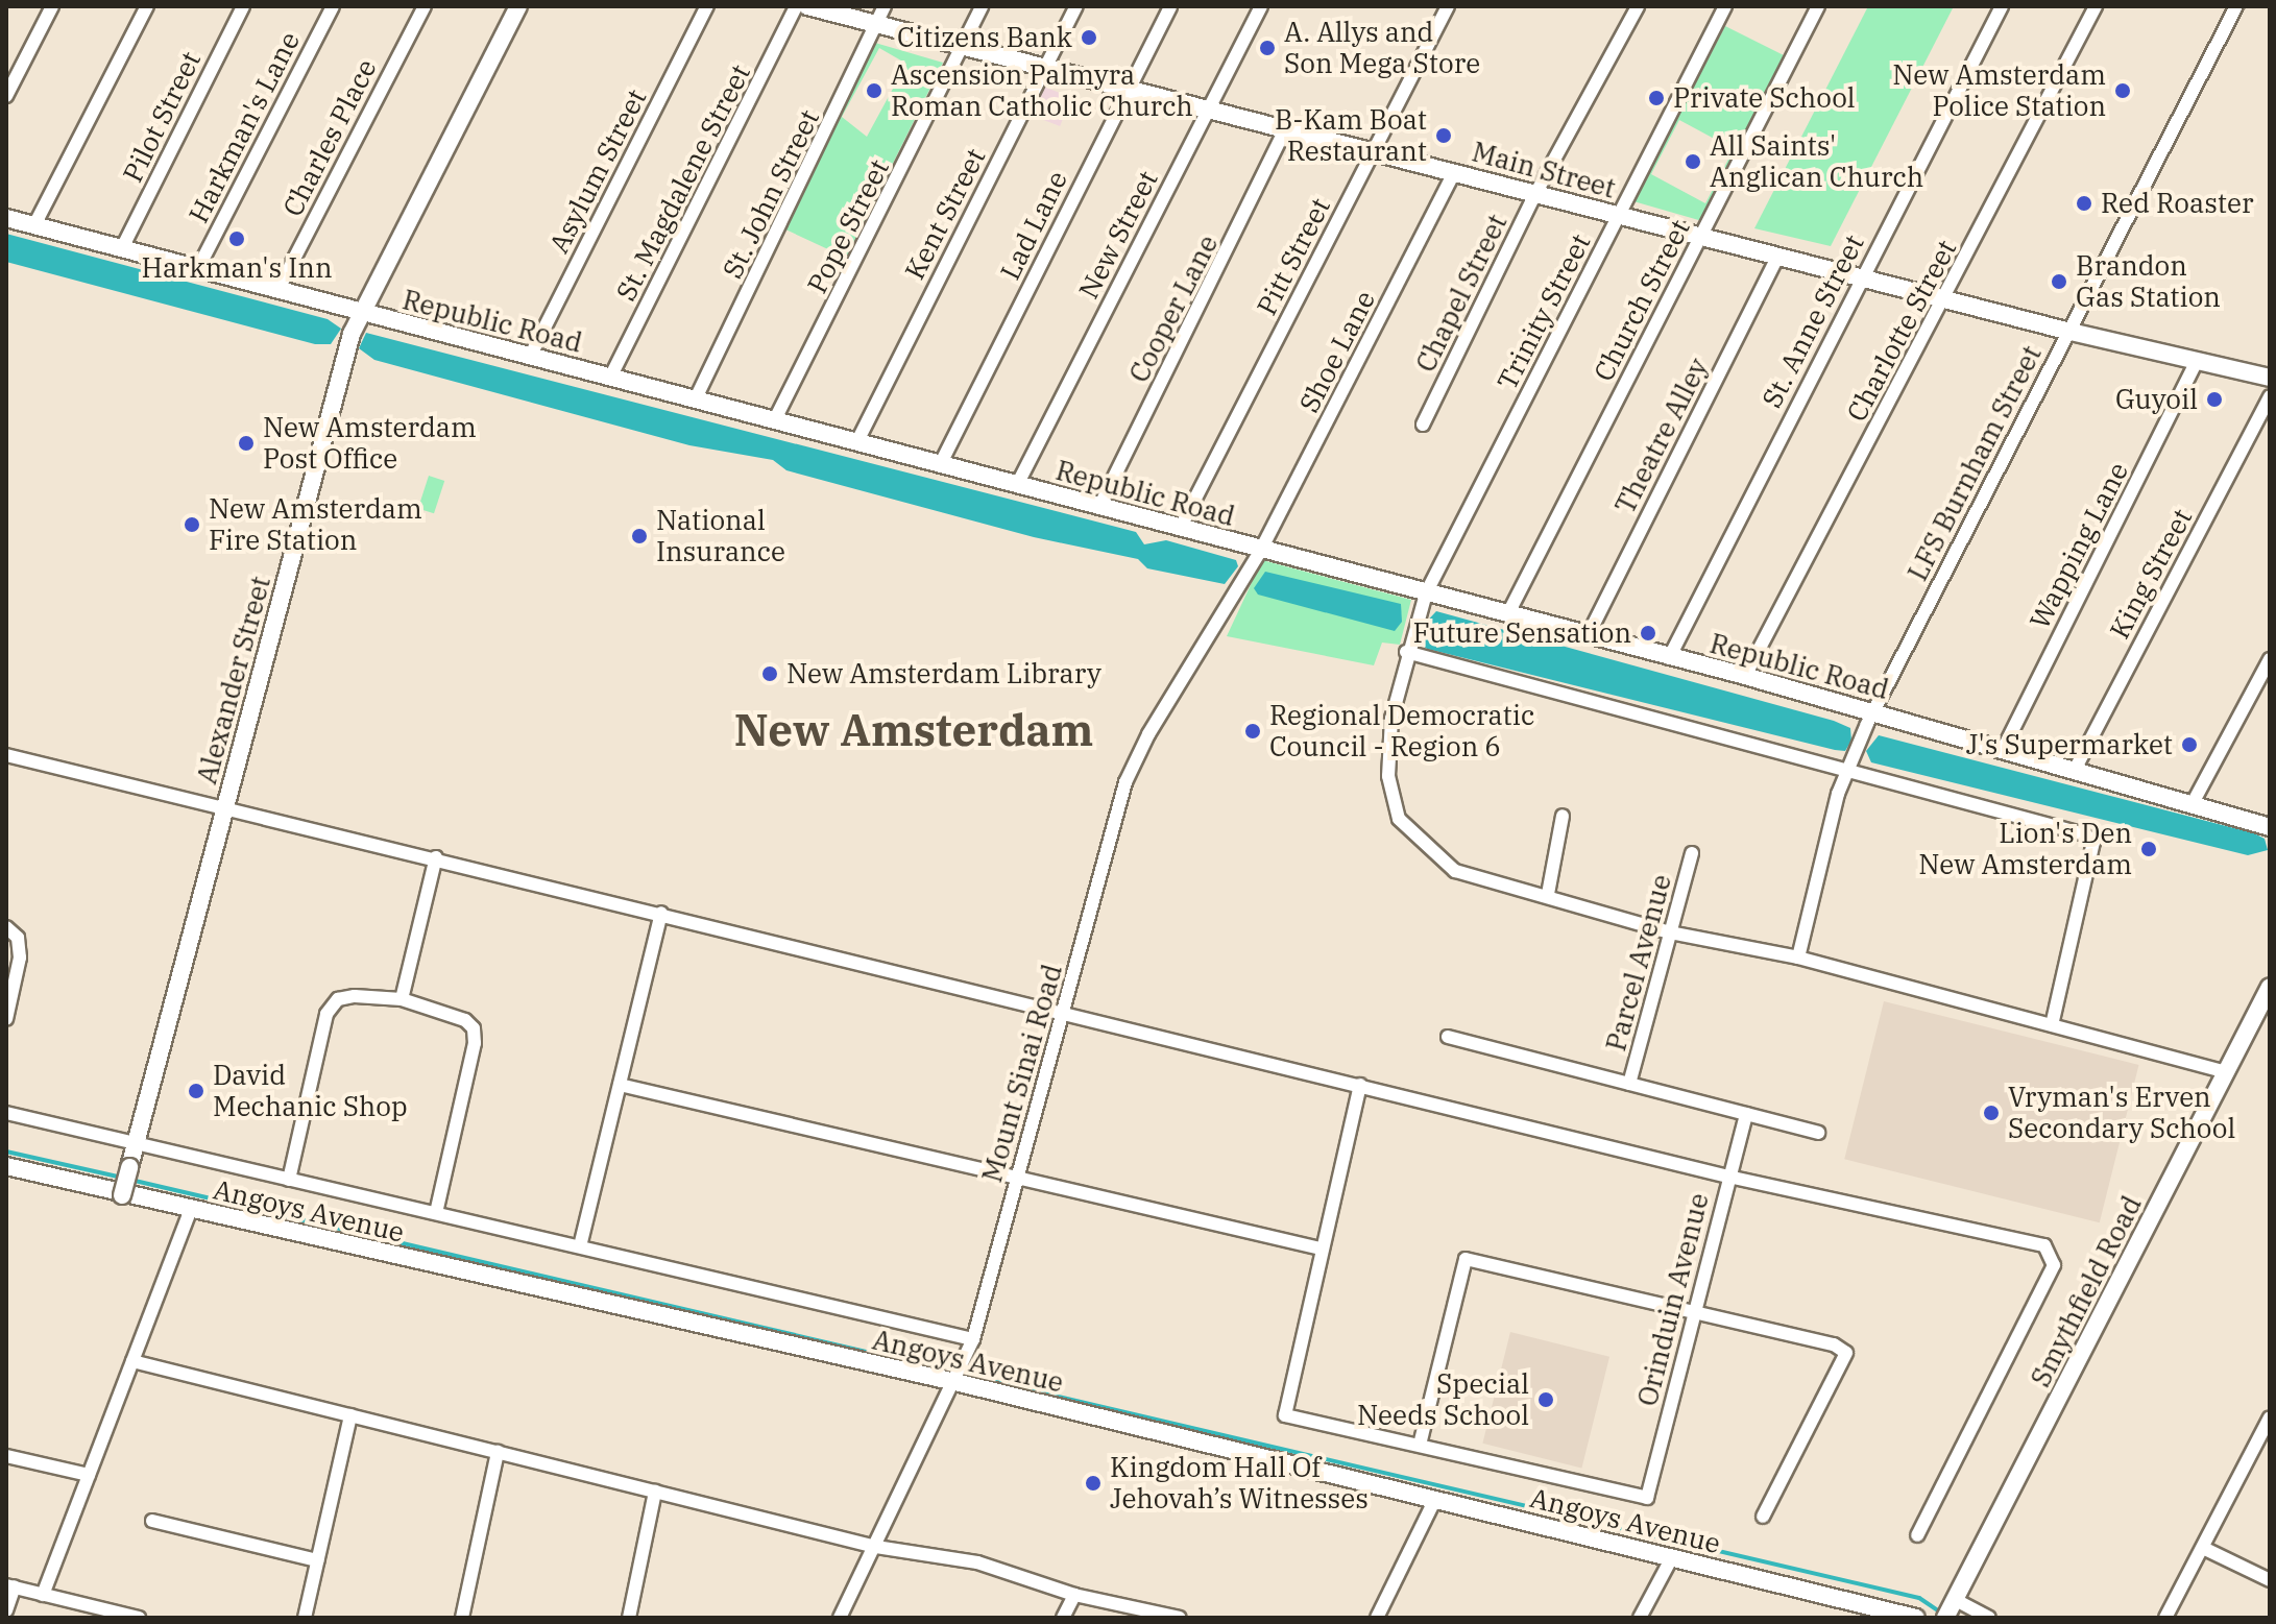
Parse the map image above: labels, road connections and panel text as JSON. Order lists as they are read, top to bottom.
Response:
{
  "streets": {
    "street": [
      "Pilot Street",
      "Harkman's Lane",
      "Charles Place",
      "Main Street",
      "Asylum Street",
      "St. Magdalene Street",
      "St. John Street",
      "Kent Street",
      "Lad Lane",
      "Pope Street",
      "New Street",
      "Pitt Street",
      "Chapel Street",
      "Church Street",
      "Cooper Lane",
      "Trinity Street",
      "Republic Road",
      "St. Anne Street",
      "Charlotte Street",
      "Shoe Lane",
      "Theatre Alley",
      "LFS Burnham Street",
      "Wapping Lane",
      "King Street",
      "Alexander Street",
      "Parcel Avenue",
      "Mount Sinai Road",
      "Angoys Avenue",
      "Smythfield Road",
      "Orinduin Avenue"
    ]
  },
  "crossings": [
    ["Pilot Street", "Republic Road"],
    ["Harkman's Lane", "Republic Road"],
    ["Charles Place", "Republic Road"],
    ["Main Street", "St. John Street"],
    ["Main Street", "Kent Street"],
    ["Main Street", "Lad Lane"],
    ["Main Street", "Pope Street"],
    ["Main Street", "New Street"],
    ["Main Street", "Pitt Street"],
    ["Main Street", "Chapel Street"],
    ["Main Street", "Church Street"],
    ["Main Street", "Cooper Lane"],
    ["Main Street", "Trinity Street"],
    ["Main Street", "St. Anne Street"],
    ["Main Street", "Charlotte Street"],
    ["Main Street", "Shoe Lane"],
    ["Main Street", "Theatre Alley"],
    ["Main Street", "LFS Burnham Street"],
    ["Main Street", "Wapping Lane"],
    ["Asylum Street", "Republic Road"],
    ["St. Magdalene Street", "Republic Road"],
    ["St. John Street", "Republic Road"],
    ["Kent Street", "Republic Road"],
    ["Lad Lane", "Republic Road"],
    ["Pope Street", "Republic Road"],
    ["New Street", "Republic Road"],
    ["Pitt Street", "Republic Road"],
    ["Church Street", "Republic Road"],
    ["Cooper Lane", "Republic Road"],
    ["Trinity Street", "Republic Road"],
    ["Trinity Street", "LFS Burnham Street"],
    ["Trinity Street", "Parcel Avenue"],
    ["Trinity Street", "Smythfield Road"],
    ["Republic Road", "St. Anne Street"],
    ["Republic Road", "Charlotte Street"],
    ["Republic Road", "Shoe Lane"],
    ["Republic Road", "Theatre Alley"],
    ["Republic Road", "LFS Burnham Street"],
    ["Republic Road", "Wapping Lane"],
    ["Republic Road", "King Street"],
    ["Republic Road", "Alexander Street"],
    ["Republic Road", "Mount Sinai Road"],
    ["Shoe Lane", "Mount Sinai Road"],
    ["Alexander Street", "Angoys Avenue"],
    ["Mount Sinai Road", "Angoys Avenue"]
  ],
  "districts": ["New Amsterdam"],
  "places": [
    "Citizens Bank",
    "A. Allys and Son Mega Store",
    "Ascension Palmyra Roman Catholic Church",
    "New Amsterdam Police Station",
    "Private School",
    "B-Kam Boat Restaurant",
    "All Saints' Anglican Church",
    "Red Roaster",
    "Harkman's Inn",
    "Brandon Gas Station",
    "Guyoil",
    "New Amsterdam Post Office",
    "New Amsterdam Fire Station",
    "National Insurance",
    "Future Sensation",
    "New Amsterdam Library",
    "Regional Democratic Council - Region 6",
    "J's Supermarket",
    "Lion's Den New Amsterdam",
    "David Mechanic Shop",
    "Vryman's Erven Secondary School",
    "Special Needs School",
    "Kingdom Hall Of Jehovah’s Witnesses"
  ]
}
